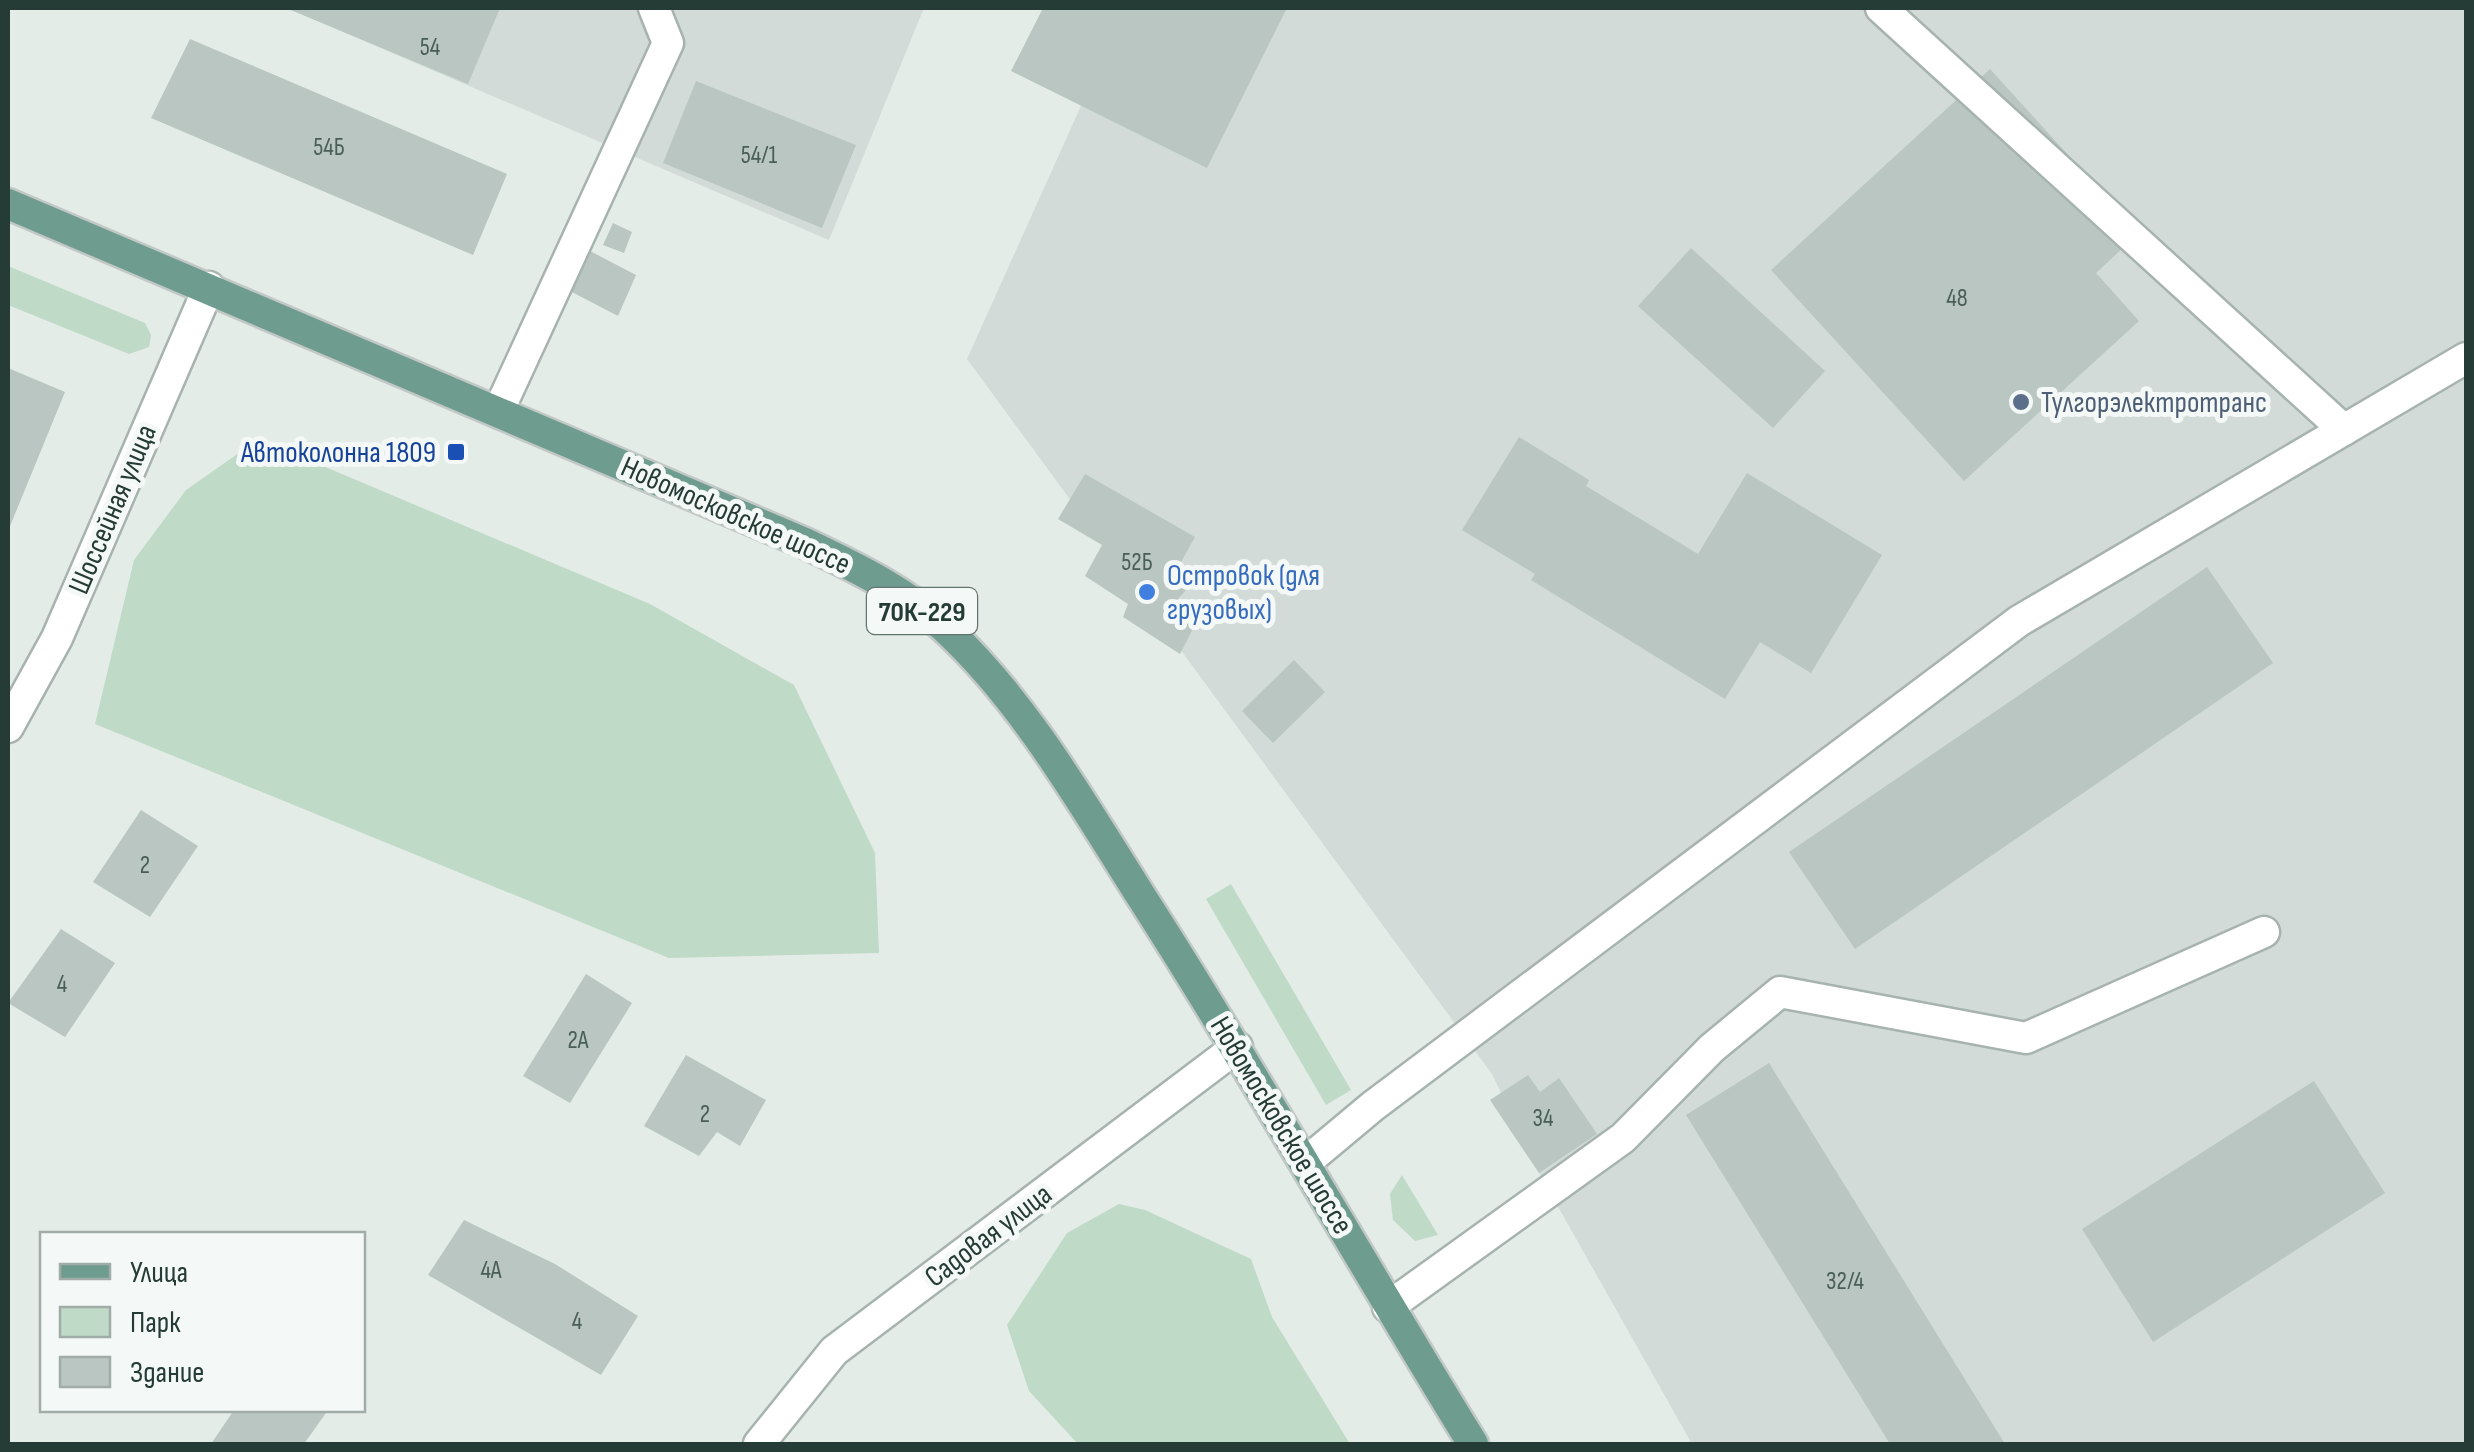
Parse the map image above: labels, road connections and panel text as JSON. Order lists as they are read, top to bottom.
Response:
{
  "streets": {
    "main road": ["Новомосковское шоссе", "70К-229"],
    "street": ["Шоссейная улица", "Садовая улица"]
  },
  "crossings": [
    ["Шоссейная улица", "Новомосковское шоссе"],
    ["Новомосковское шоссе", "Садовая улица"]
  ],
  "places": {
    "other": ["Тулгорэлектротранс", "Островок (для грузовых)"],
    "transit": ["Автоколонна 1809"]
  },
  "house_numbers": [
    "54",
    "54Б",
    "54/1",
    "48",
    "52Б",
    "2",
    "4",
    "2А",
    "2",
    "34",
    "4А",
    "32/4",
    "4"
  ],
  "legend": ["Улица", "Парк", "Здание"]
}
